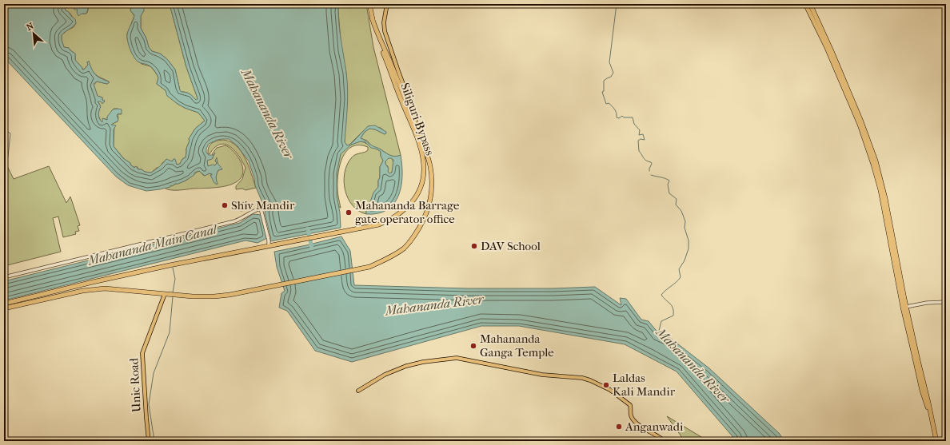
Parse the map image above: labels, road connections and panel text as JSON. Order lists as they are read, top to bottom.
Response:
{
  "streets": {
    "highway": ["Siliguri Bypass"],
    "main road": ["Unic Road"]
  },
  "water": ["Mahananda River", "Mahananda Main Canal"],
  "places": [
    "Shiv Mandir",
    "Mahananda Barrage gate operator office",
    "DAV School",
    "Mahananda Ganga Temple",
    "Laldas Kali Mandir",
    "Anganwadi"
  ],
  "north": "top left"
}
